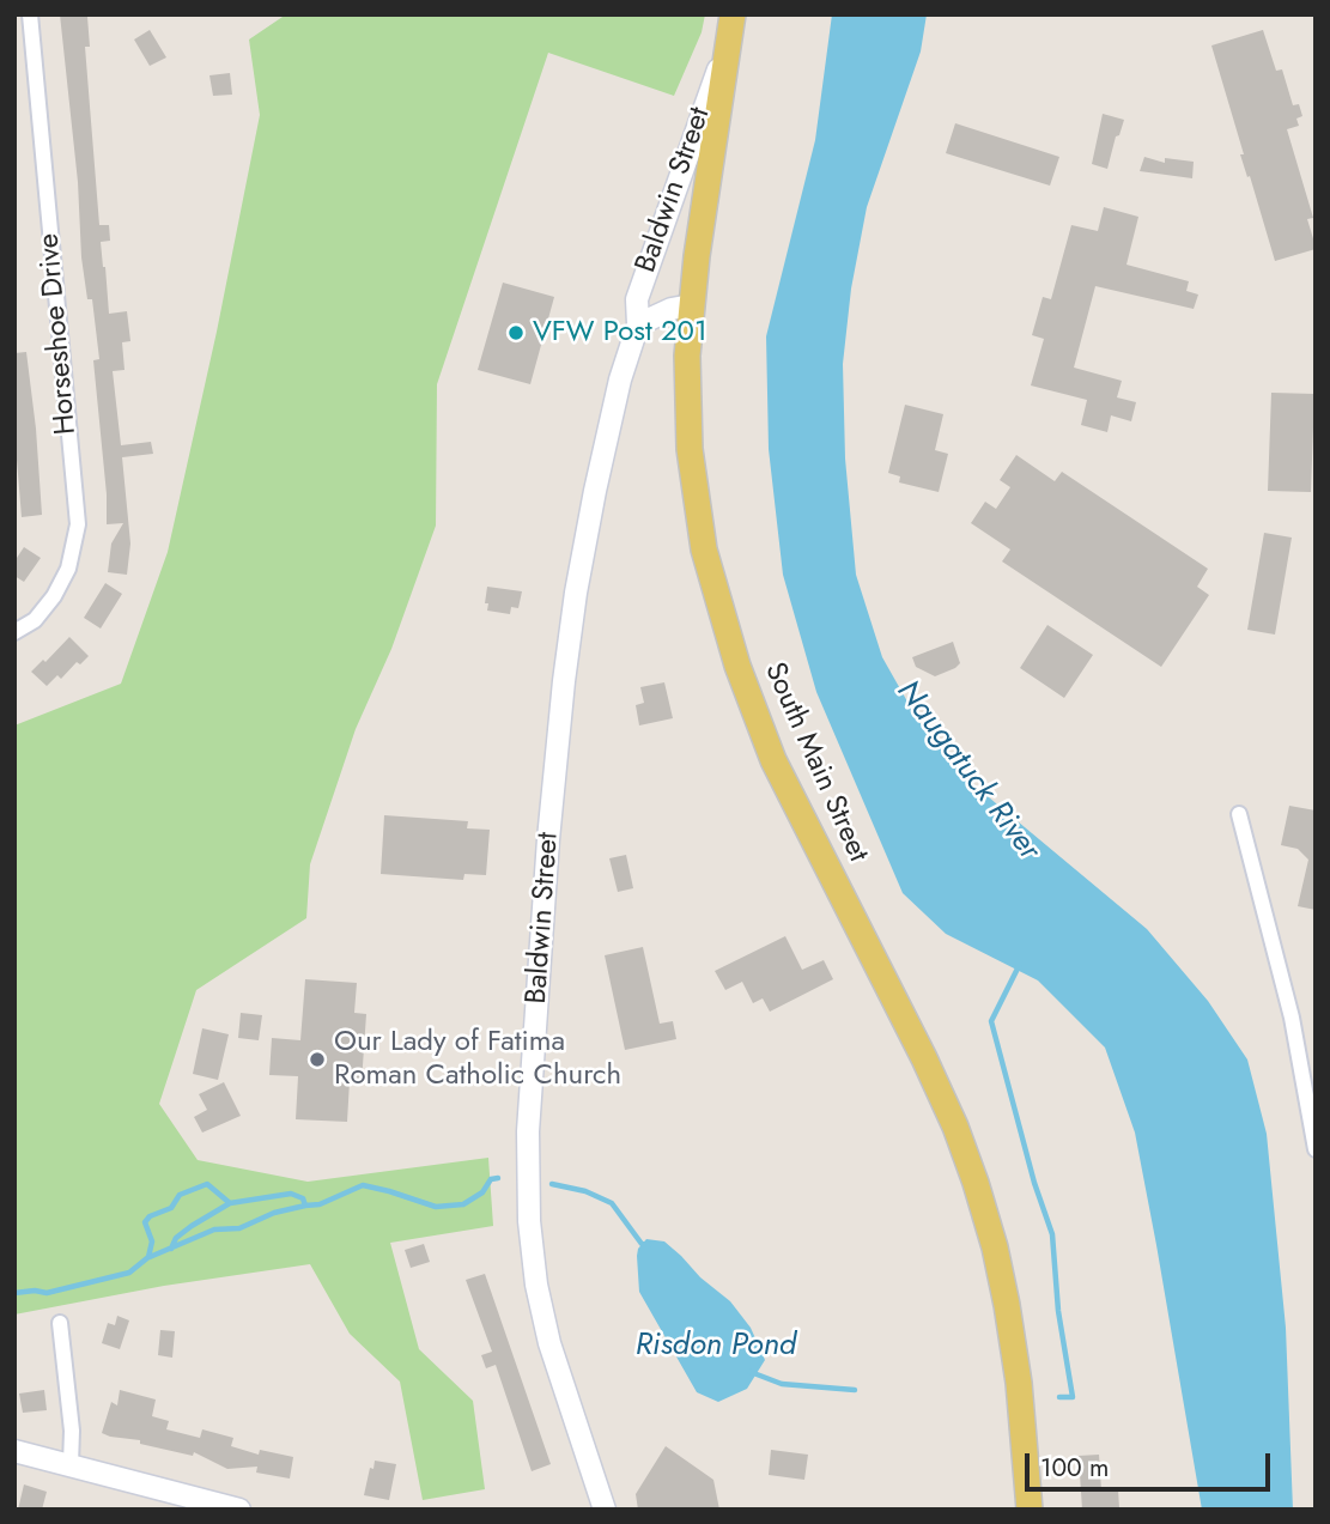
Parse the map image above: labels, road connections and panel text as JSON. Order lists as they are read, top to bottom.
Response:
{
  "streets": {
    "main road": ["Baldwin Street", "South Main Street"],
    "street": ["Horseshoe Drive"]
  },
  "crossings": [
    ["Baldwin Street", "South Main Street"]
  ],
  "water": ["Naugatuck River", "Risdon Pond"],
  "places": ["VFW Post 201", "Our Lady of Fatima Roman Catholic Church"],
  "scale_bar": "100 m"
}
